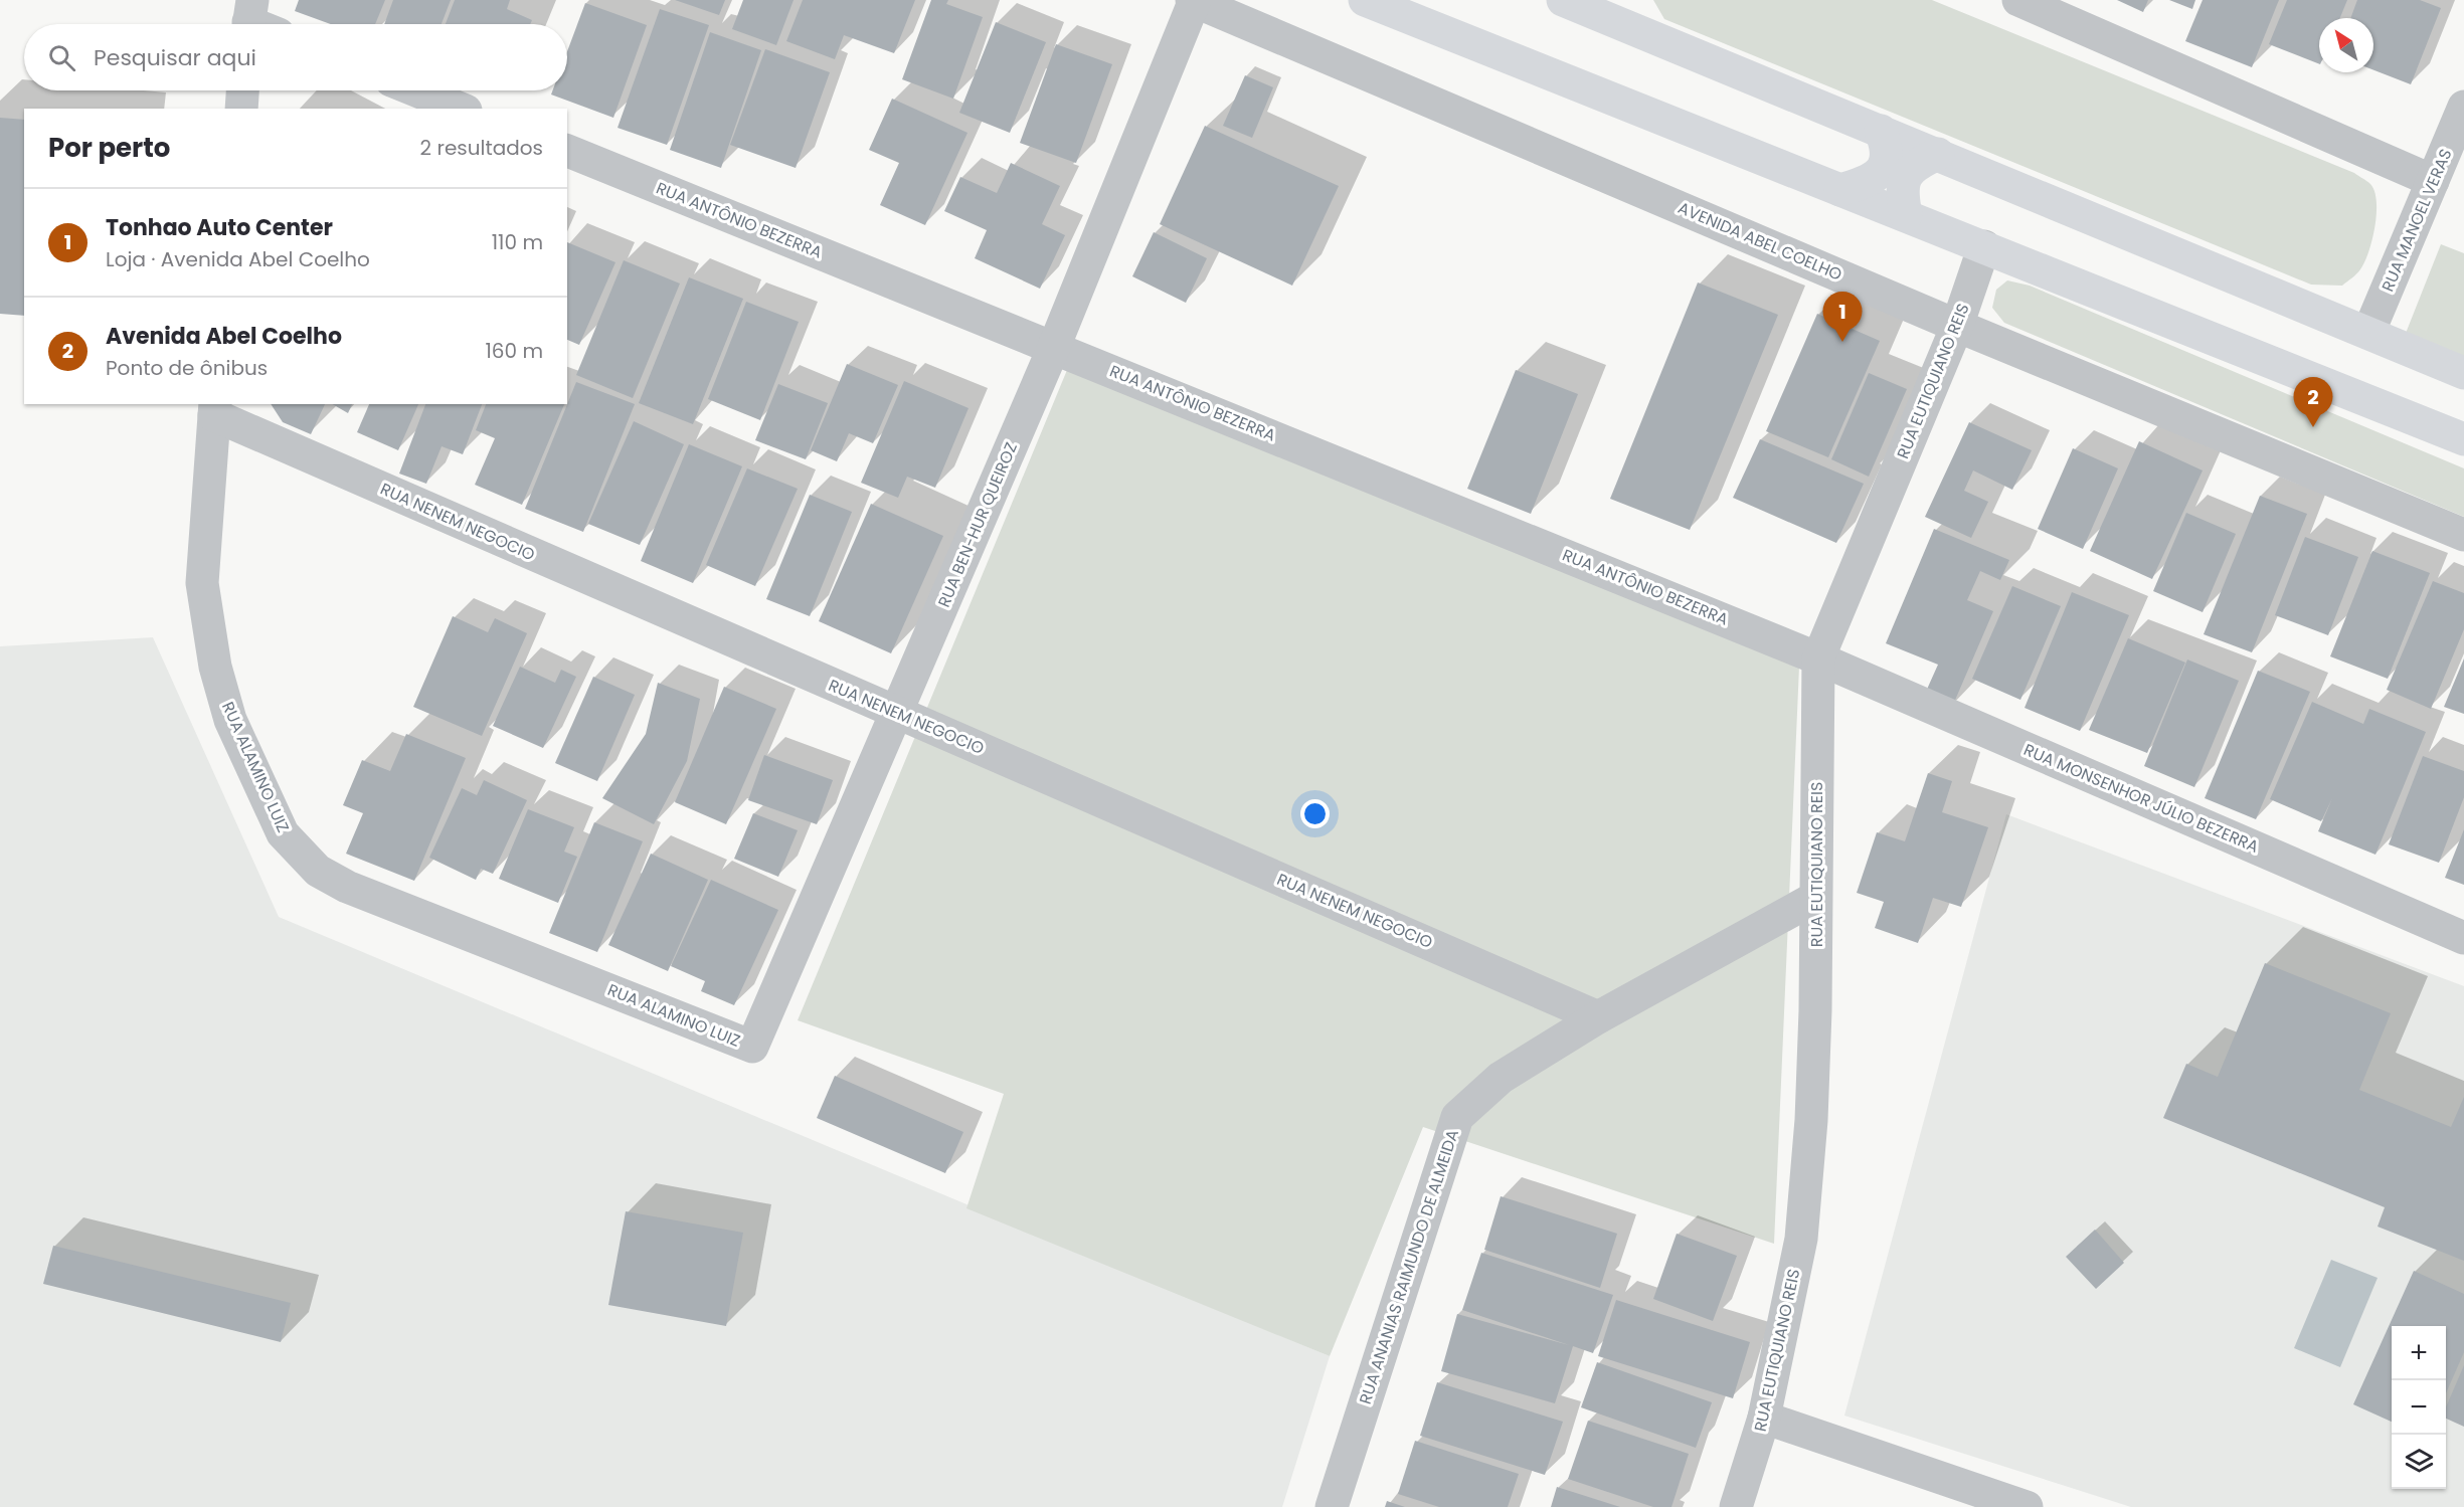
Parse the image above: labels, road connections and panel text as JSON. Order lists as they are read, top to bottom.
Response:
{
  "streets": {
    "street": [
      "RUA ANTÔNIO BEZERRA",
      "RUA MANOEL VERAS",
      "AVENIDA ABEL COELHO",
      "RUA EUTIQUIANO REIS",
      "RUA NENEM NEGOCIO",
      "RUA BEN-HUR QUEIROZ",
      "RUA ALAMINO LUIZ",
      "RUA MONSENHOR JÚLIO BEZERRA",
      "RUA ANANIAS RAIMUNDO DE ALMEIDA"
    ]
  },
  "crossings": [
    ["RUA ANTÔNIO BEZERRA", "RUA EUTIQUIANO REIS"],
    ["RUA ANTÔNIO BEZERRA", "RUA BEN-HUR QUEIROZ"],
    ["RUA ANTÔNIO BEZERRA", "RUA MONSENHOR JÚLIO BEZERRA"],
    ["AVENIDA ABEL COELHO", "RUA EUTIQUIANO REIS"],
    ["AVENIDA ABEL COELHO", "RUA BEN-HUR QUEIROZ"],
    ["RUA EUTIQUIANO REIS", "RUA MONSENHOR JÚLIO BEZERRA"],
    ["RUA EUTIQUIANO REIS", "RUA ANANIAS RAIMUNDO DE ALMEIDA"],
    ["RUA NENEM NEGOCIO", "RUA BEN-HUR QUEIROZ"],
    ["RUA NENEM NEGOCIO", "RUA ALAMINO LUIZ"],
    ["RUA NENEM NEGOCIO", "RUA ANANIAS RAIMUNDO DE ALMEIDA"],
    ["RUA BEN-HUR QUEIROZ", "RUA ALAMINO LUIZ"]
  ],
  "north": "top left",
  "page": {
    "search": "Pesquisar aqui",
    "heading": ["Por perto", "2 resultados"],
    "list": [
      {
        "mark": "1",
        "name": "Tonhao Auto Center",
        "note": "Loja · Avenida Abel Coelho",
        "value": "110 m"
      },
      {
        "mark": "2",
        "name": "Avenida Abel Coelho",
        "note": "Ponto de ônibus",
        "value": "160 m"
      }
    ],
    "pins": ["1", "2"],
    "map_buttons": ["+", "−"]
  }
}
